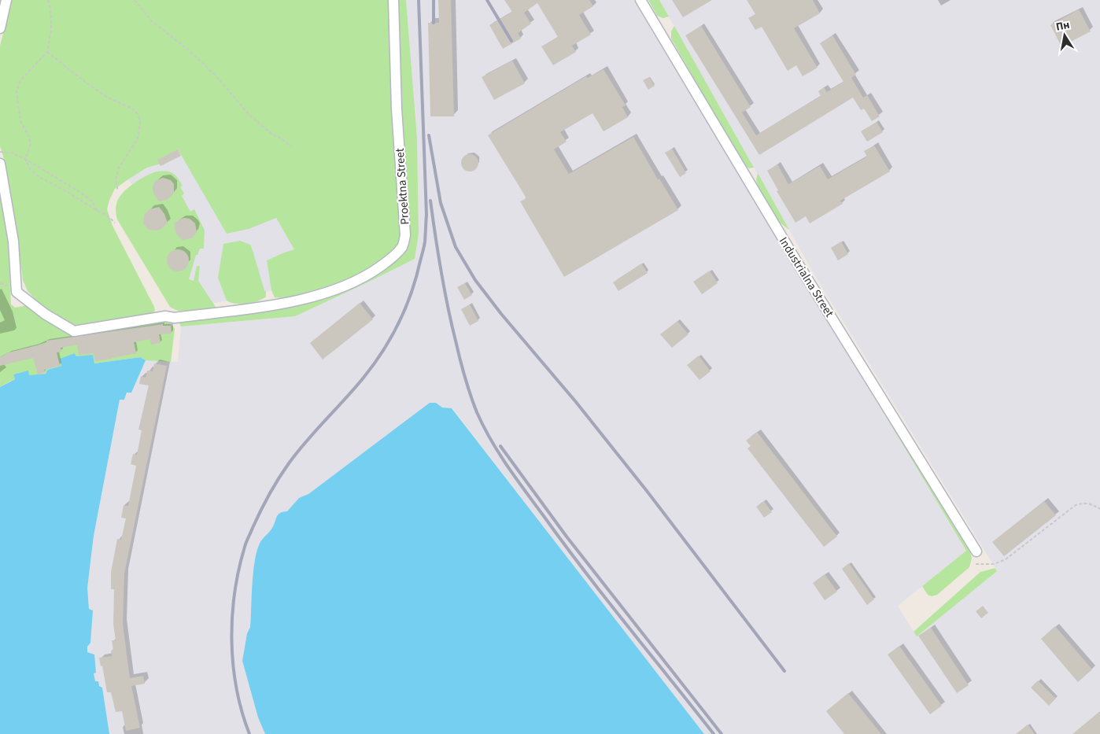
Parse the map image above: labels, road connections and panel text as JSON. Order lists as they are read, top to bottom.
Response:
{
  "streets": {
    "street": ["Proektna Street", "Industrialna Street"]
  },
  "north": "top"
}
